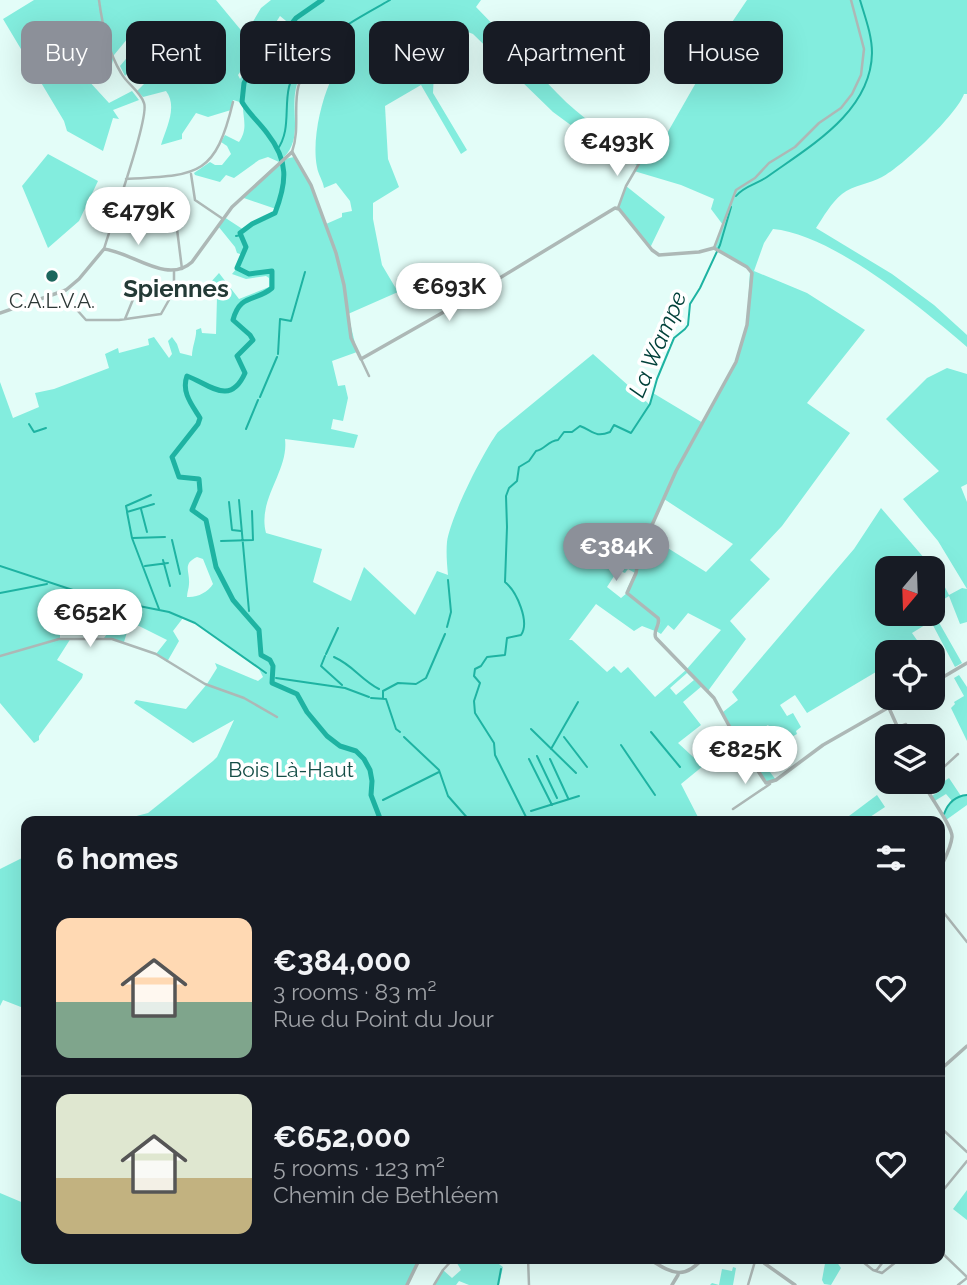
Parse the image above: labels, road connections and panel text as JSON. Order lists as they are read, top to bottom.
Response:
{
  "districts": ["Spiennes"],
  "water": ["La Wampe"],
  "parks": ["Bois Là-Haut"],
  "places": ["C.A.L.V.A."],
  "north": "bottom",
  "page": {
    "chip": [
      "Buy",
      "Rent",
      "Filters",
      "New",
      "Apartment",
      "House"
    ],
    "price": [
      "€493K",
      "€479K",
      "€693K",
      "€384K",
      "€652K",
      "€825K"
    ],
    "heading": "6 homes",
    "list": [
      {
        "name": "€384,000",
        "note": "3 rooms · 83 m² · Rue du Point du Jour"
      },
      {
        "name": "€652,000",
        "note": "5 rooms · 123 m² · Chemin de Bethléem"
      }
    ]
  }
}
